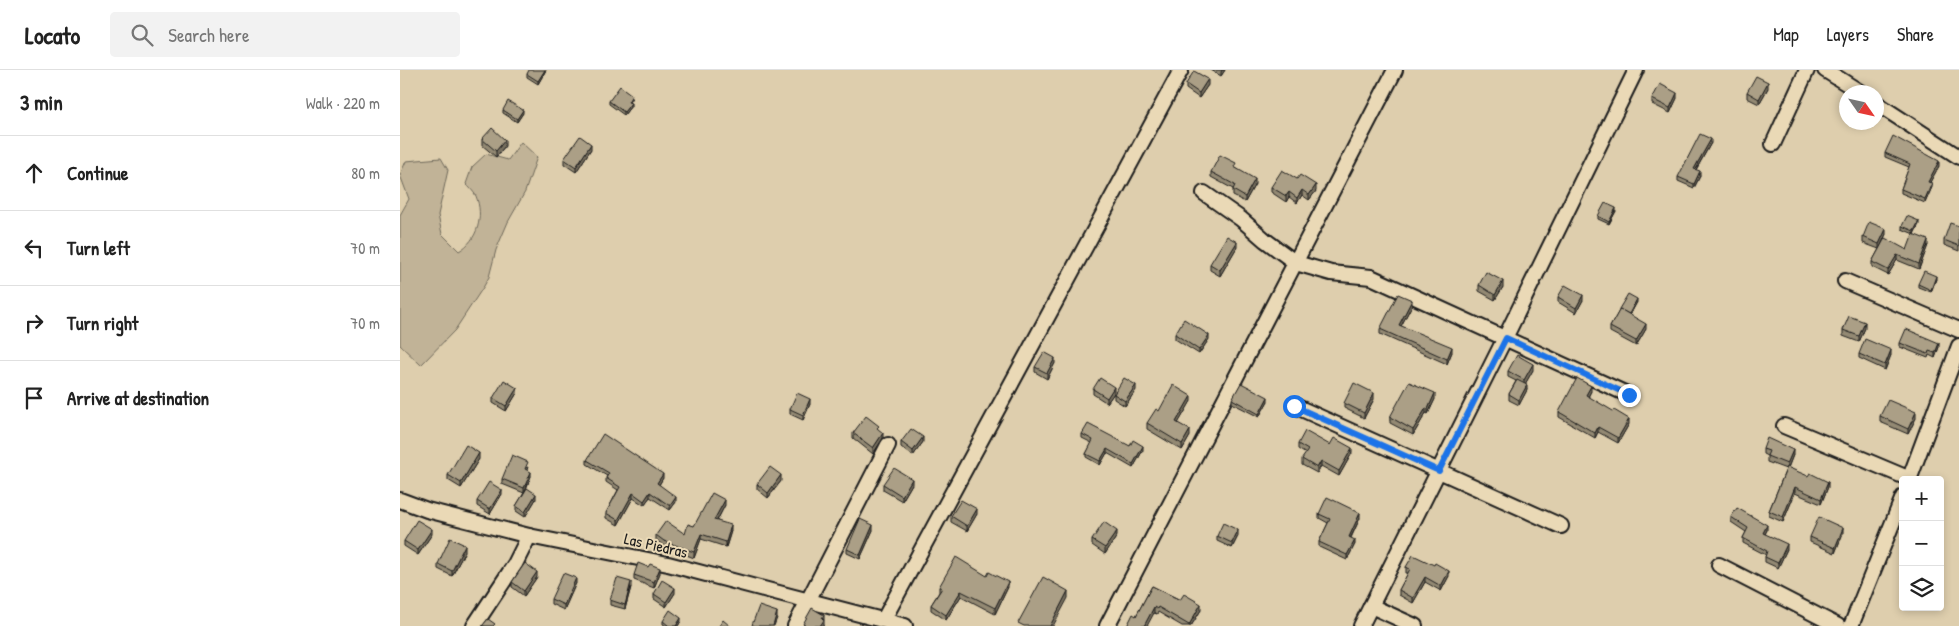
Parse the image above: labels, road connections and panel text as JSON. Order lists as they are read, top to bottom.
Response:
{
  "streets": {
    "street": ["Las Piedras"]
  },
  "north": "bottom right",
  "page": {
    "header": "Locato",
    "search": "Search here",
    "nav": ["Map", "Layers", "Share"],
    "heading": ["3 min", "Walk · 220 m"],
    "list": [
      ["Continue", "80 m"],
      ["Turn left", "70 m"],
      ["Turn right", "70 m"],
      "Arrive at destination"
    ],
    "map_buttons": ["+", "−"]
  }
}
